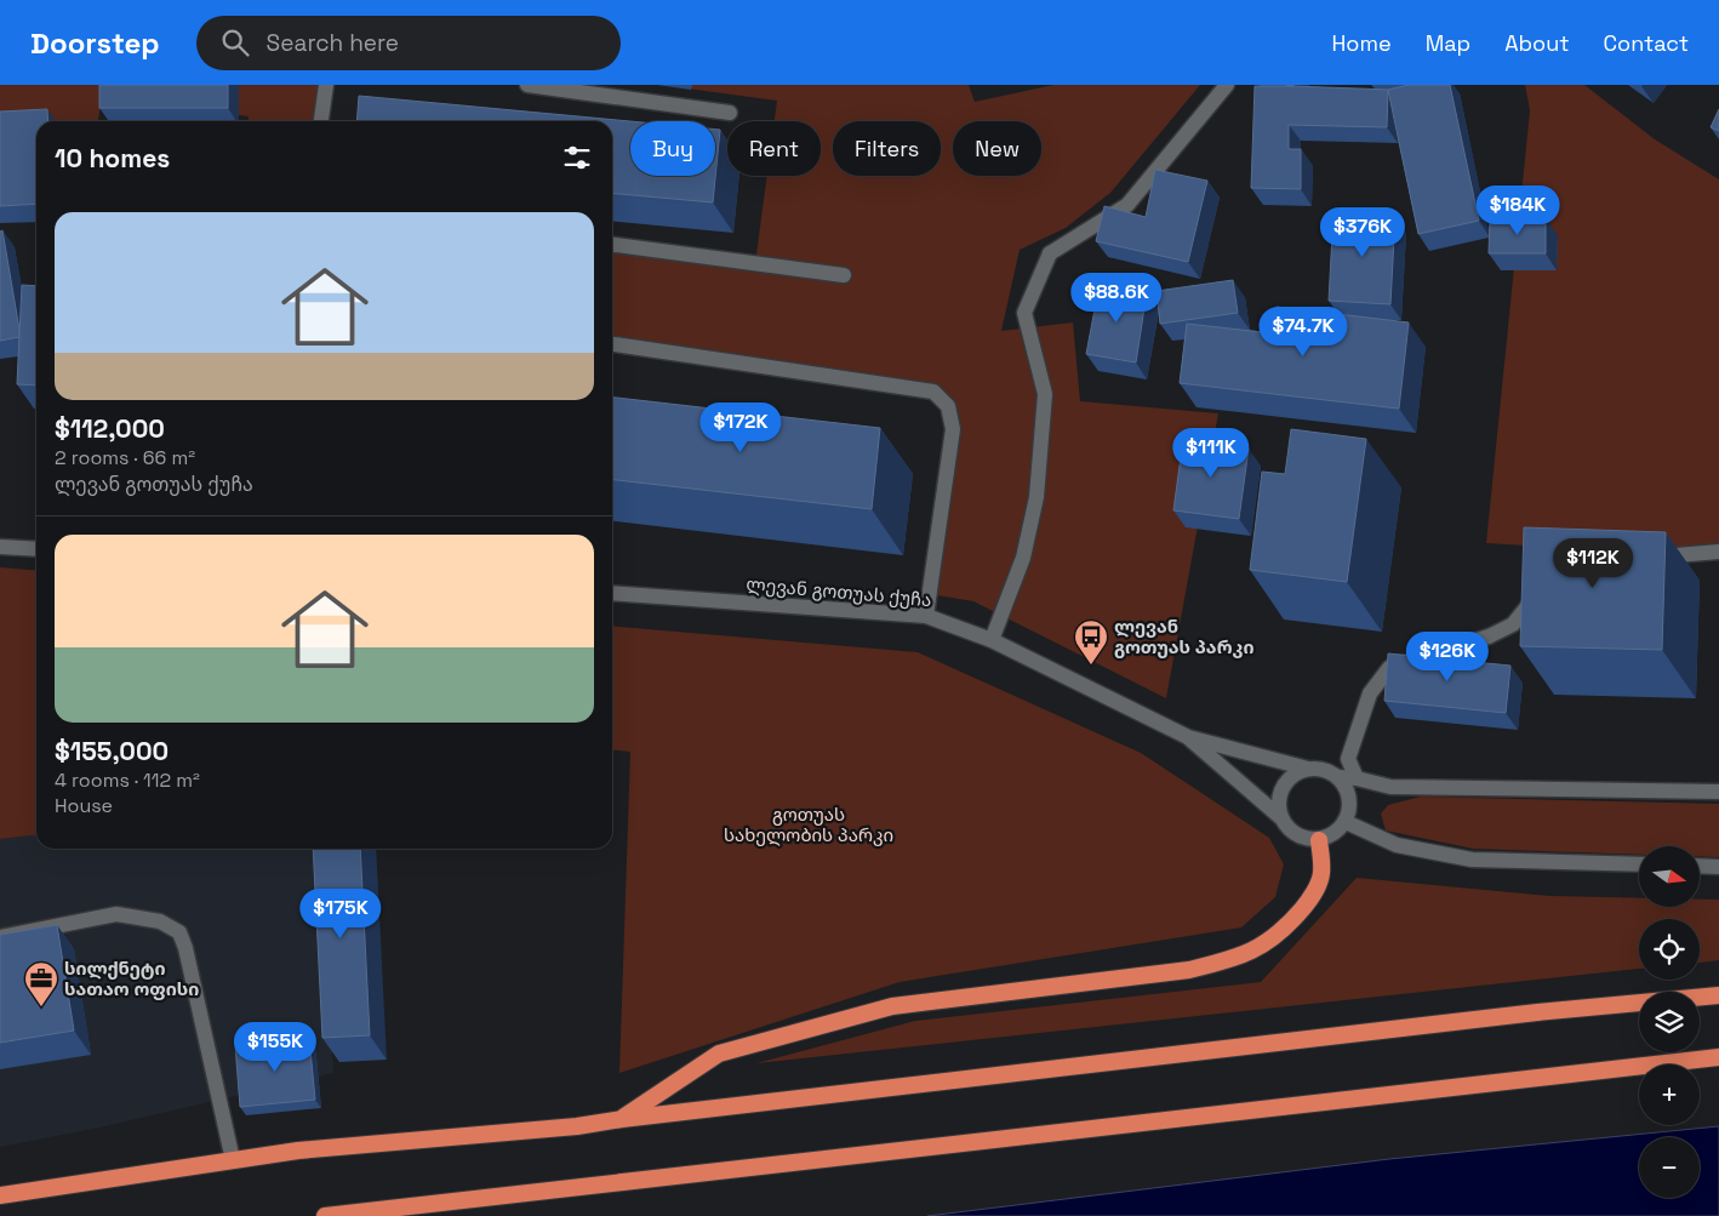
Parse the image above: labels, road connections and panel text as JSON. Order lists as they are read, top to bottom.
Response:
{
  "streets": {
    "street": ["ლევან გოთუას ქუჩა"]
  },
  "parks": ["გოთუას სახელობის პარკი"],
  "places": {
    "bus stop": ["ლევან გოთუას პარკი"],
    "office": ["სილქნეტი სათაო ოფისი"]
  },
  "north": "right",
  "page": {
    "header": "Doorstep",
    "search": "Search here",
    "nav": [
      "Home",
      "Map",
      "About",
      "Contact"
    ],
    "chip": [
      "Buy",
      "Rent",
      "Filters",
      "New"
    ],
    "heading": "10 homes",
    "price": [
      "$184K",
      "$376K",
      "$88.6K",
      "$74.7K",
      "$172K",
      "$111K",
      "$112K",
      "$126K",
      "$175K",
      "$155K"
    ],
    "list": [
      {
        "name": "$112,000",
        "note": "2 rooms · 66 m² · ლევან გოთუას ქუჩა"
      },
      {
        "name": "$155,000",
        "note": "4 rooms · 112 m² · House"
      }
    ],
    "map_buttons": ["+", "−"]
  }
}
